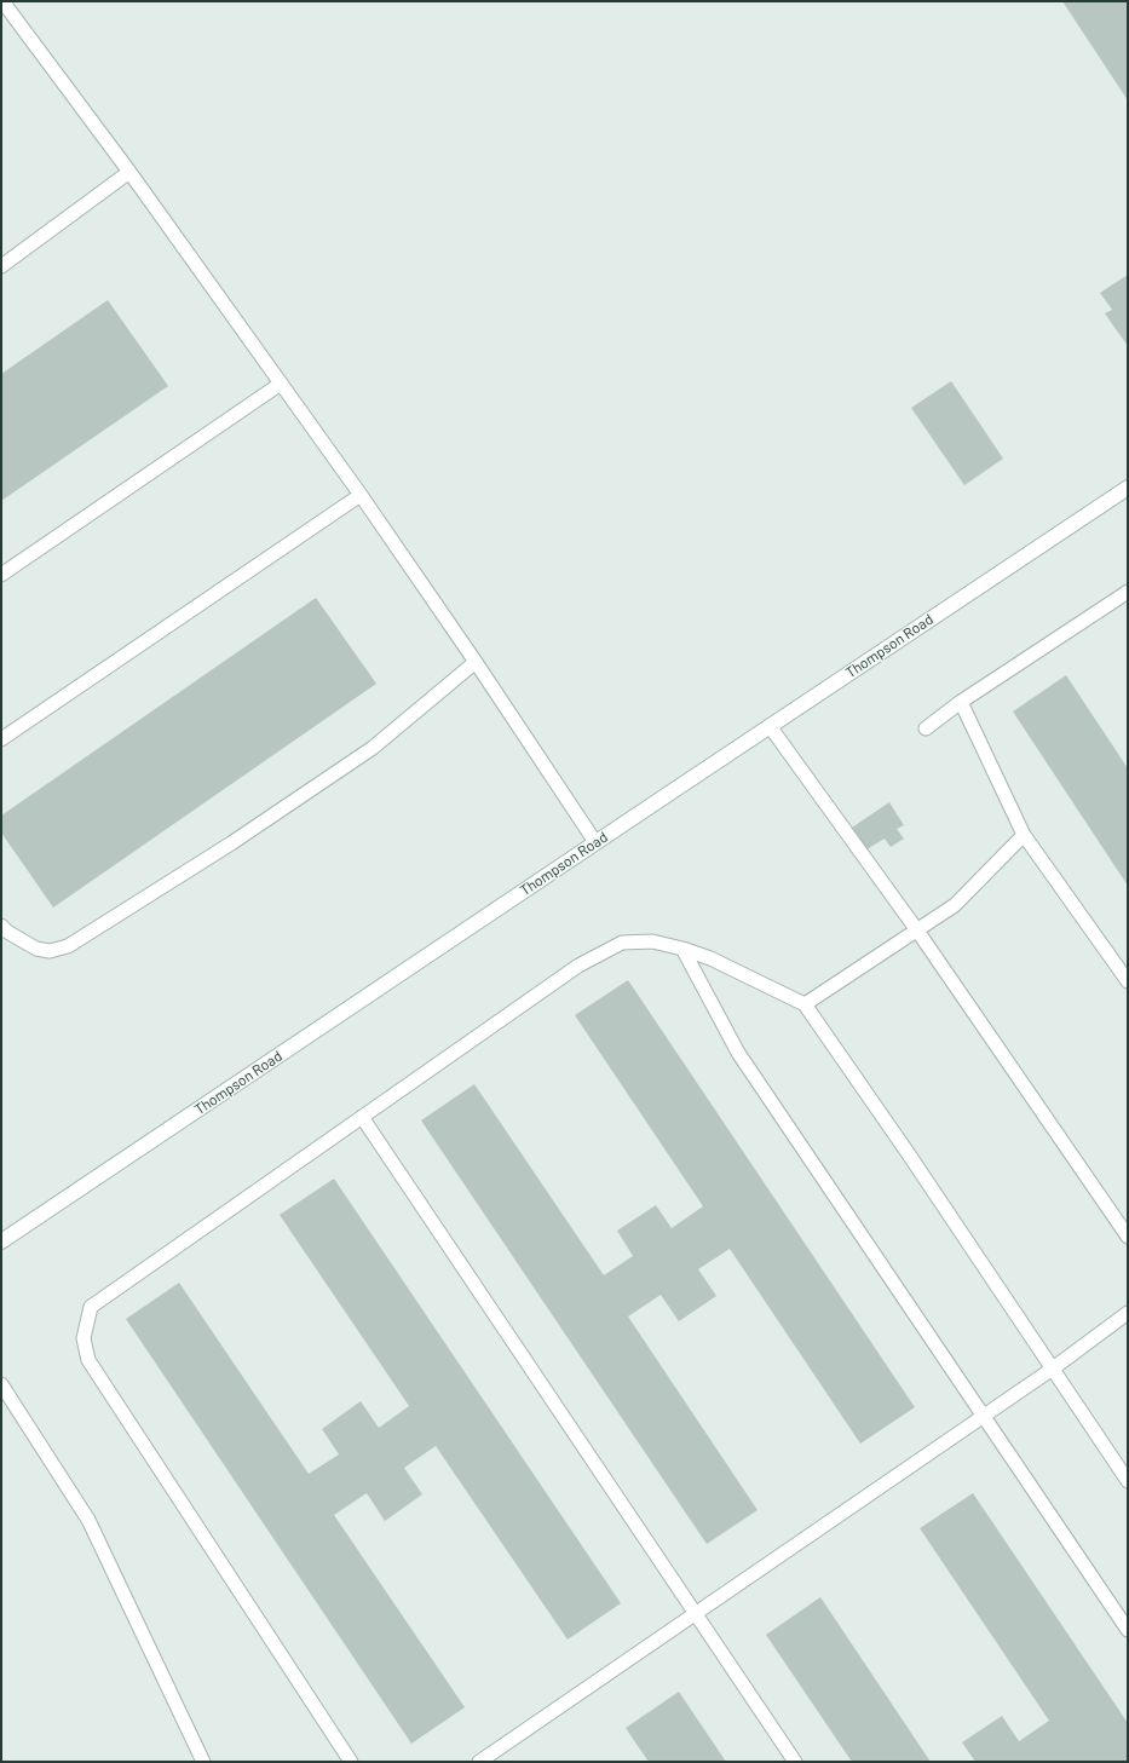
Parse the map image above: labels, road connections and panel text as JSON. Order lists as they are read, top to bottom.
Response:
{
  "streets": {
    "main road": ["Thompson Road"]
  }
}
